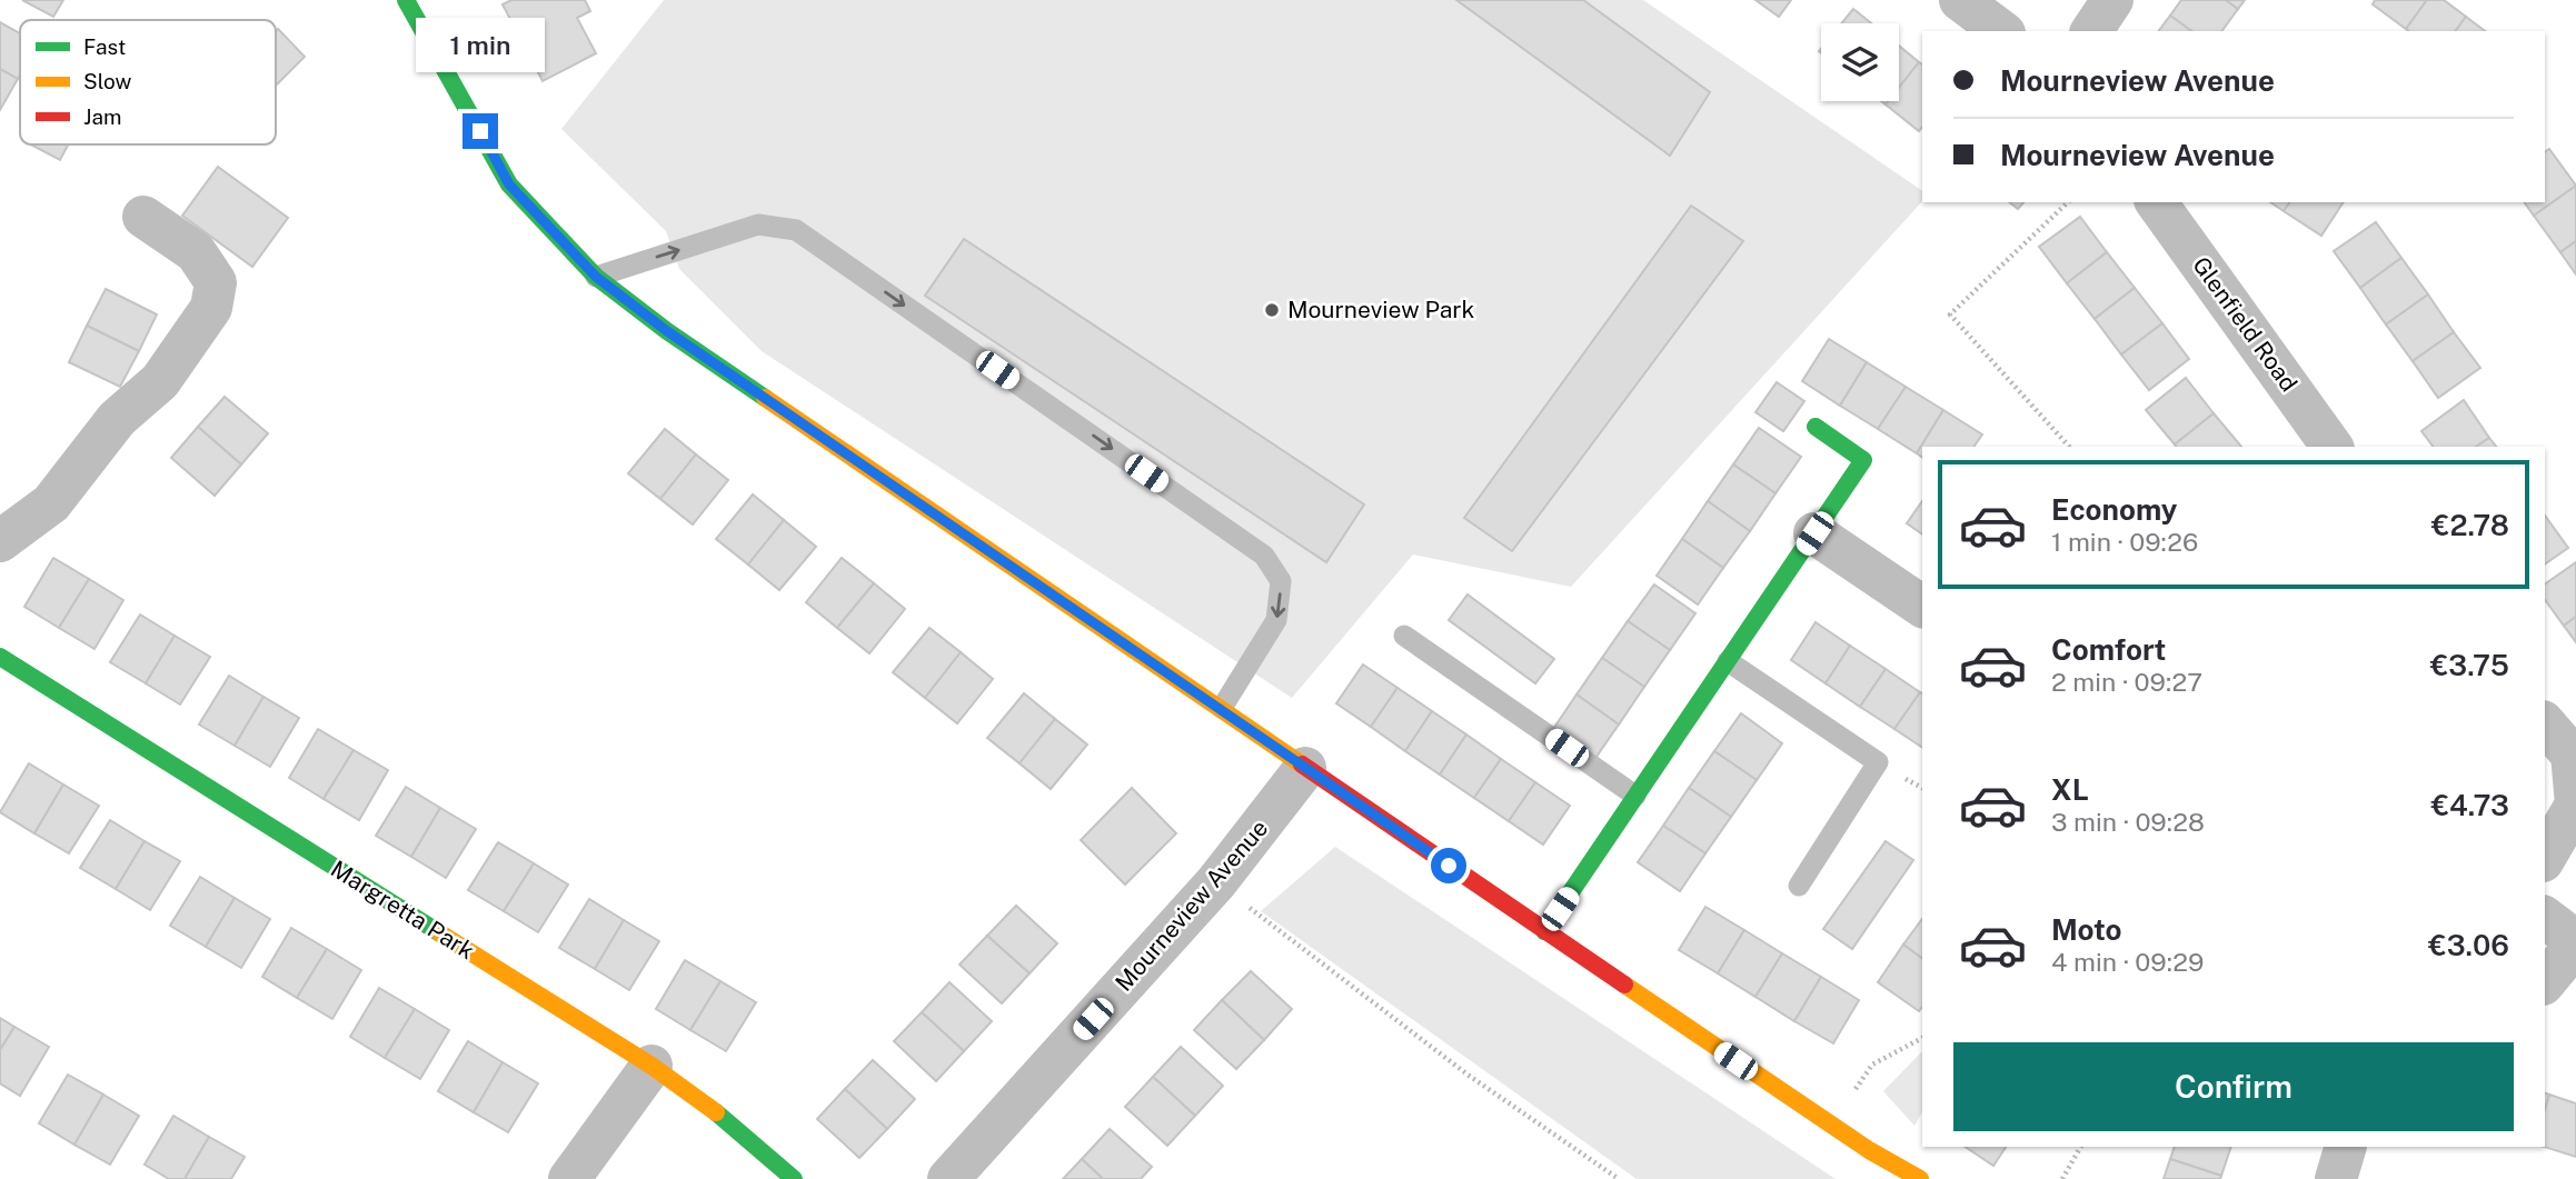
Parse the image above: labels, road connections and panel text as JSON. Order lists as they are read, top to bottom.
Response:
{
  "streets": {
    "street": ["Glenfield Road", "Mourneview Avenue", "Margretta Park"]
  },
  "places": ["Mourneview Park"],
  "legend": ["Fast", "Slow", "Jam"],
  "page": {
    "bubble": "1 min",
    "banner": ["Mourneview Avenue", "Mourneview Avenue"],
    "list": [
      {
        "name": "Economy",
        "note": "1 min · 09:26",
        "value": "€2.78"
      },
      {
        "name": "Comfort",
        "note": "2 min · 09:27",
        "value": "€3.75"
      },
      {
        "name": "XL",
        "note": "3 min · 09:28",
        "value": "€4.73"
      },
      {
        "name": "Moto",
        "note": "4 min · 09:29",
        "value": "€3.06"
      }
    ],
    "buttons": "Confirm"
  }
}
